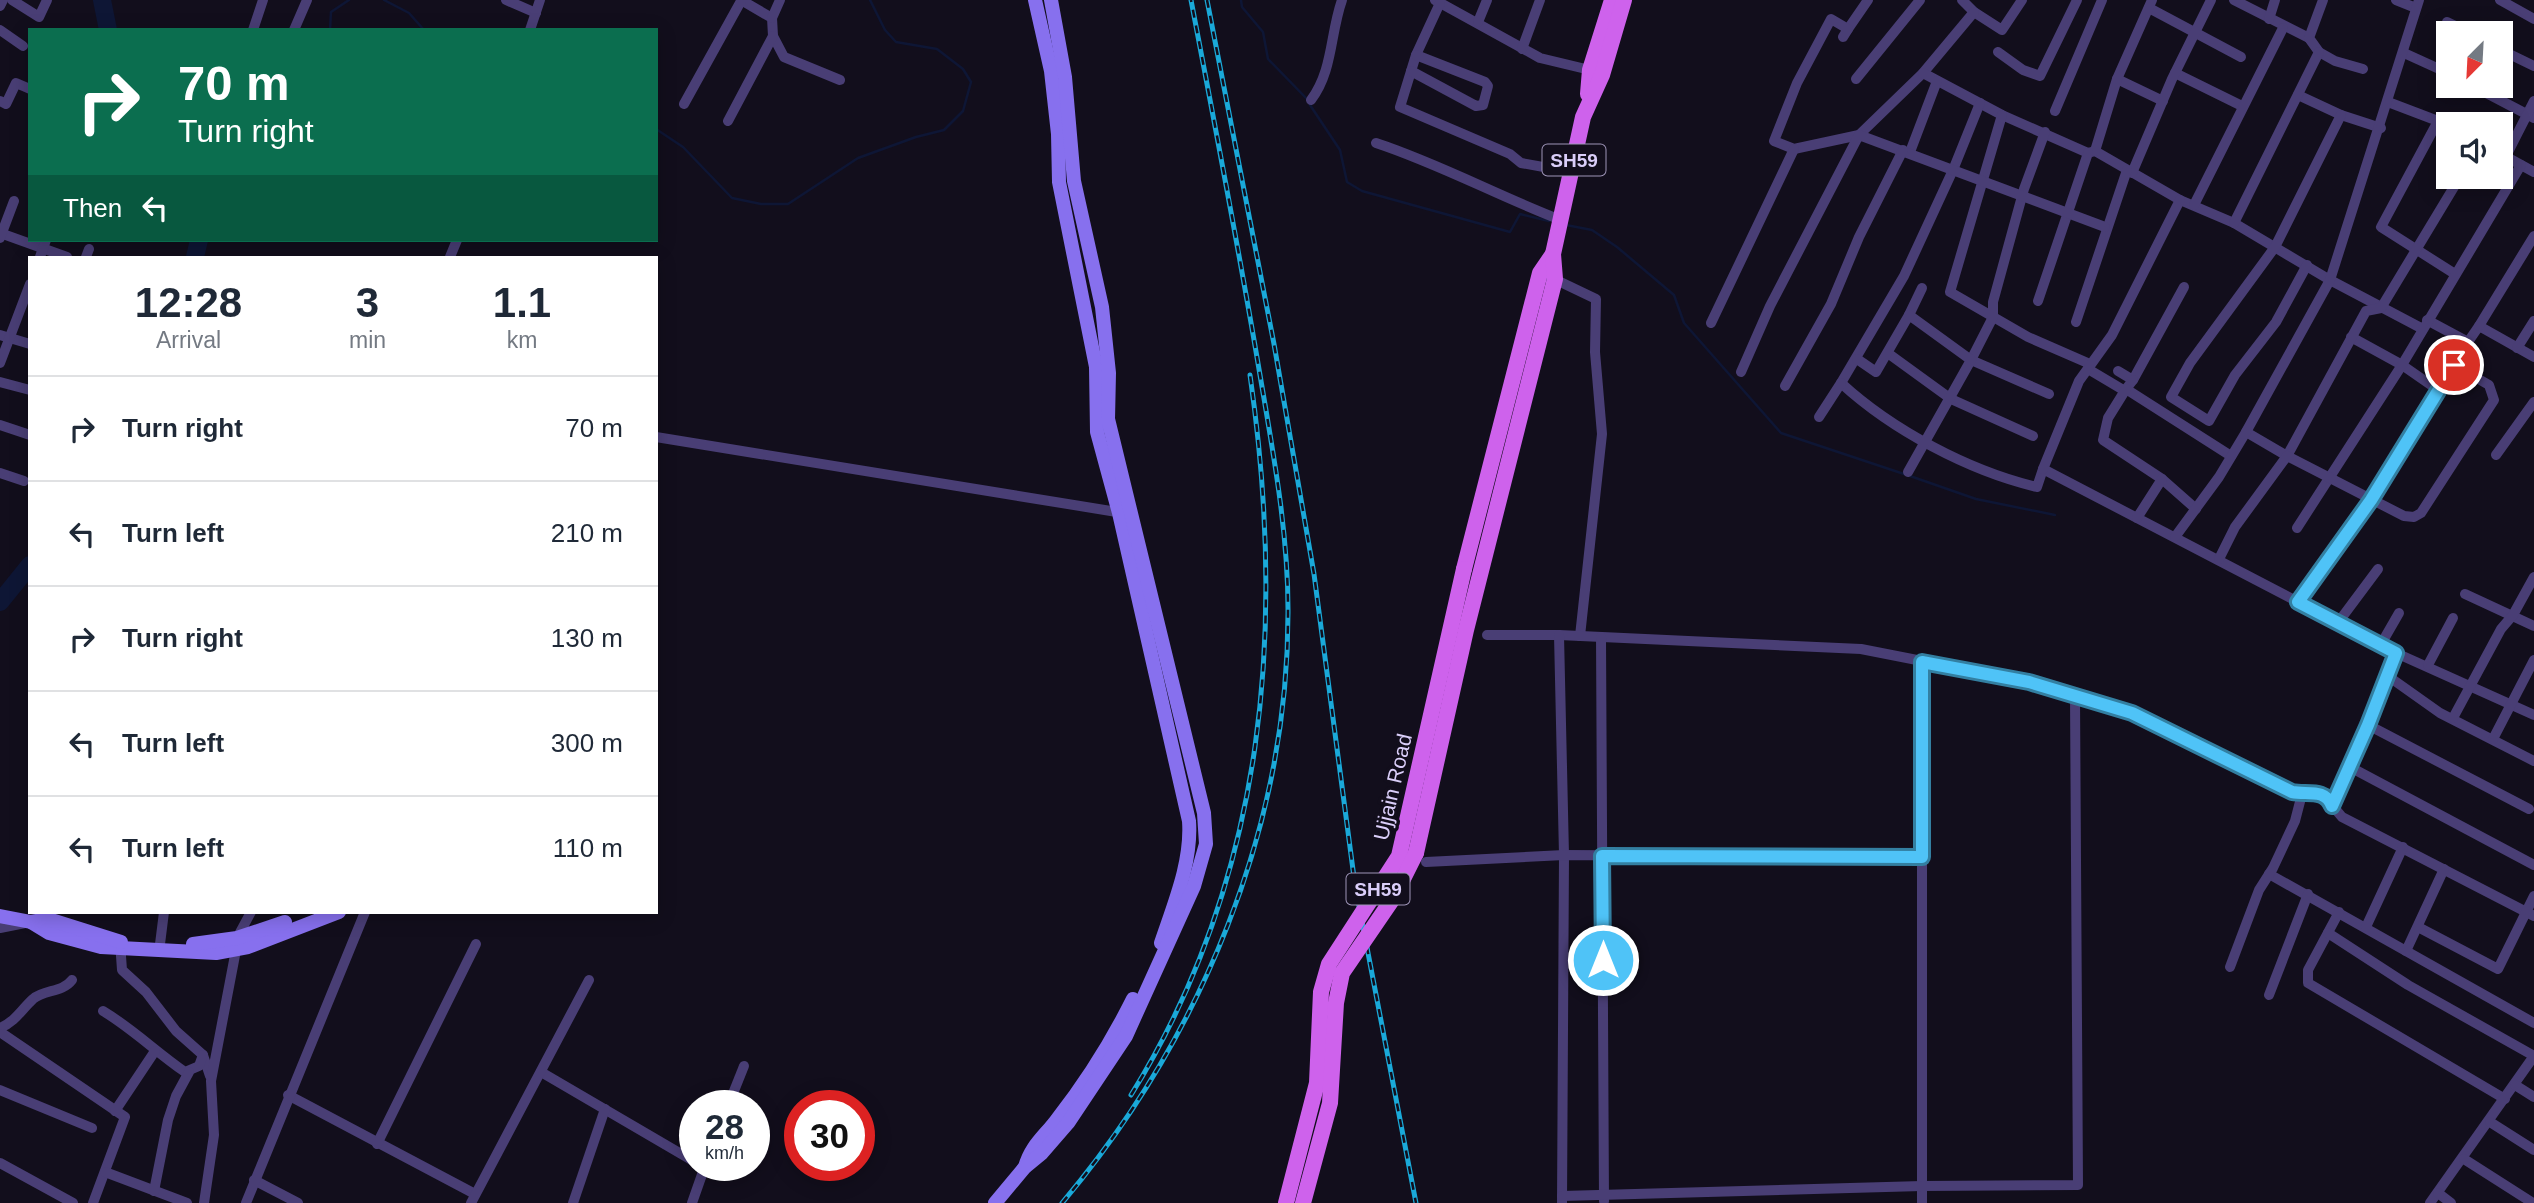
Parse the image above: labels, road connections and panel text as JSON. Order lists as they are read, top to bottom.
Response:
{
  "streets": {
    "main road": ["SH59", "Ujjain Road"]
  },
  "crossings": [
    ["SH59", "Ujjain Road"]
  ],
  "north": "bottom left",
  "page": {
    "turn": ["70 m", "Turn right"],
    "then": "Then",
    "eta": [
      "12:28",
      "Arrival",
      "3",
      "min",
      "1.1",
      "km"
    ],
    "list": [
      {
        "name": "Turn right",
        "value": "70 m"
      },
      {
        "name": "Turn left",
        "value": "210 m"
      },
      {
        "name": "Turn right",
        "value": "130 m"
      },
      {
        "name": "Turn left",
        "value": "300 m"
      },
      {
        "name": "Turn left",
        "value": "110 m"
      }
    ],
    "speed": "28 km/h",
    "limit": "30"
  }
}
